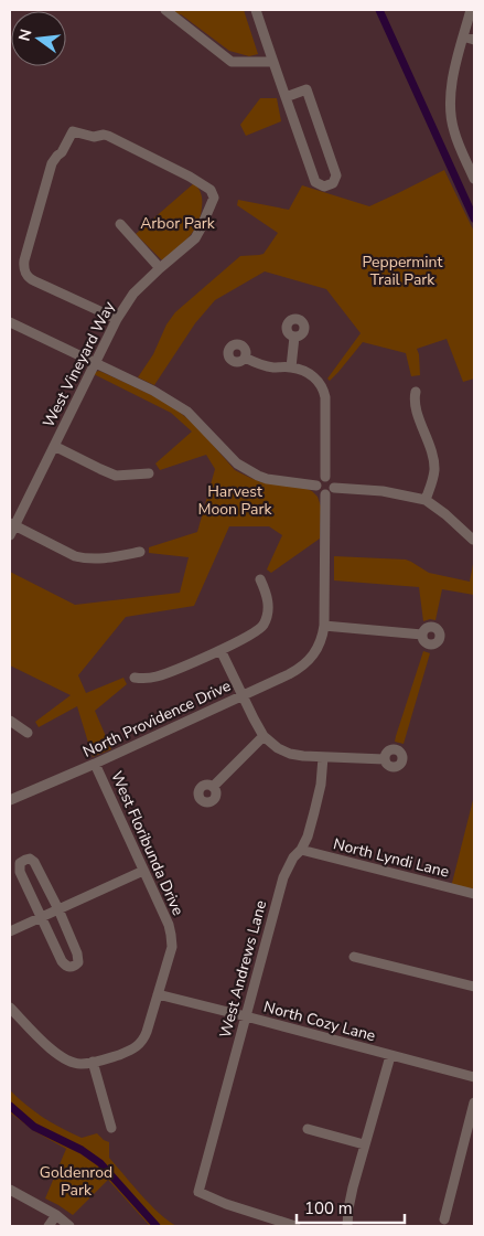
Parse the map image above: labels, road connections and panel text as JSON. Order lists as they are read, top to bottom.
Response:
{
  "streets": {
    "street": [
      "West Vineyard Way",
      "North Providence Drive",
      "West Floribunda Drive",
      "North Lyndi Lane",
      "West Andrews Lane",
      "North Cozy Lane"
    ]
  },
  "crossings": [
    ["North Providence Drive", "West Floribunda Drive"],
    ["West Floribunda Drive", "North Cozy Lane"],
    ["North Lyndi Lane", "West Andrews Lane"],
    ["West Andrews Lane", "North Cozy Lane"]
  ],
  "parks": [
    "Arbor Park",
    "Peppermint Trail Park",
    "Harvest Moon Park",
    "Goldenrod Park"
  ],
  "scale_bar": "100 m",
  "north": "left"
}
